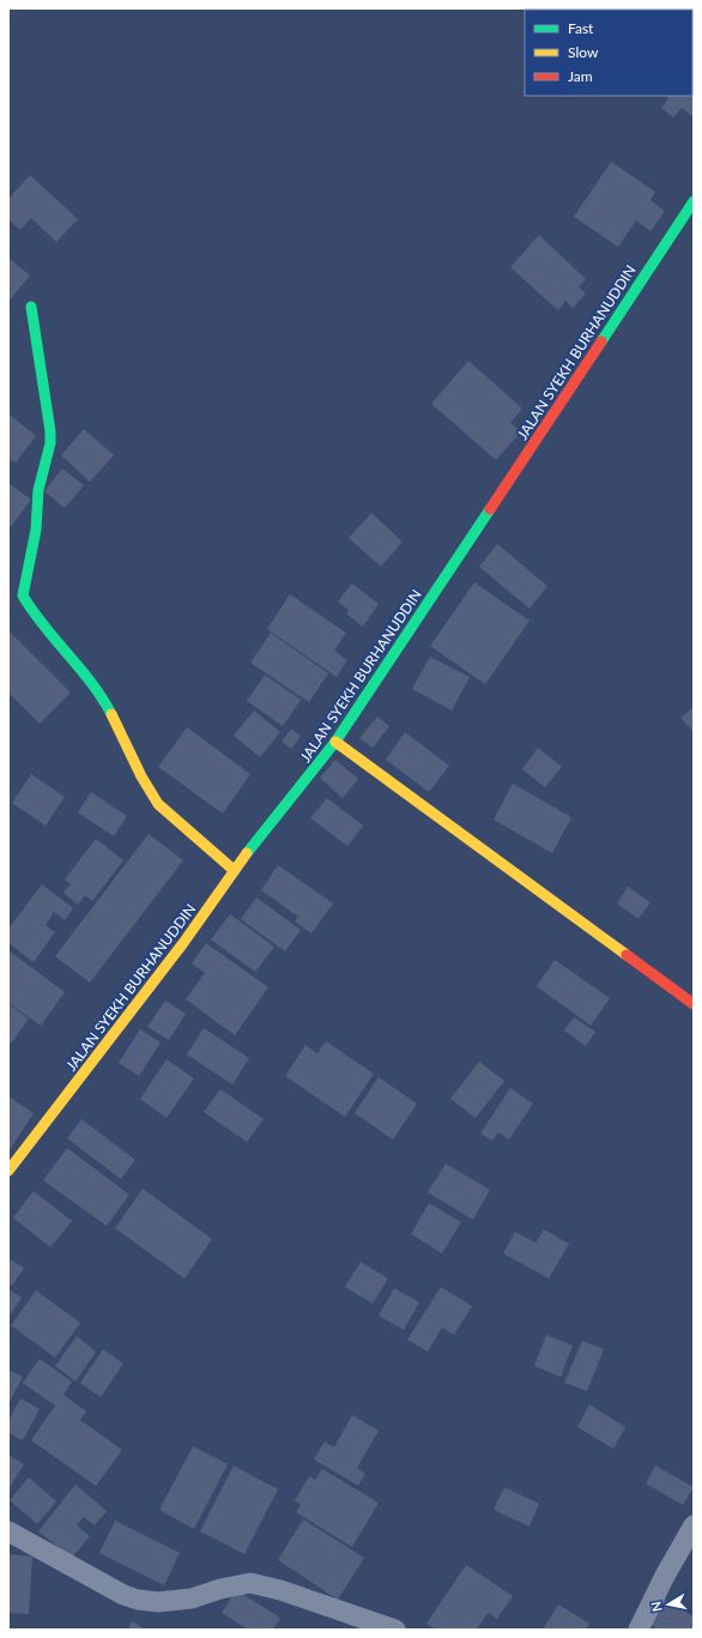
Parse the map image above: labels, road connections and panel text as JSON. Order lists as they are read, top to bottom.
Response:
{
  "streets": {
    "main road": ["JALAN SYEKH BURHANUDDIN"]
  },
  "legend": ["Fast", "Slow", "Jam"],
  "north": "left"
}
